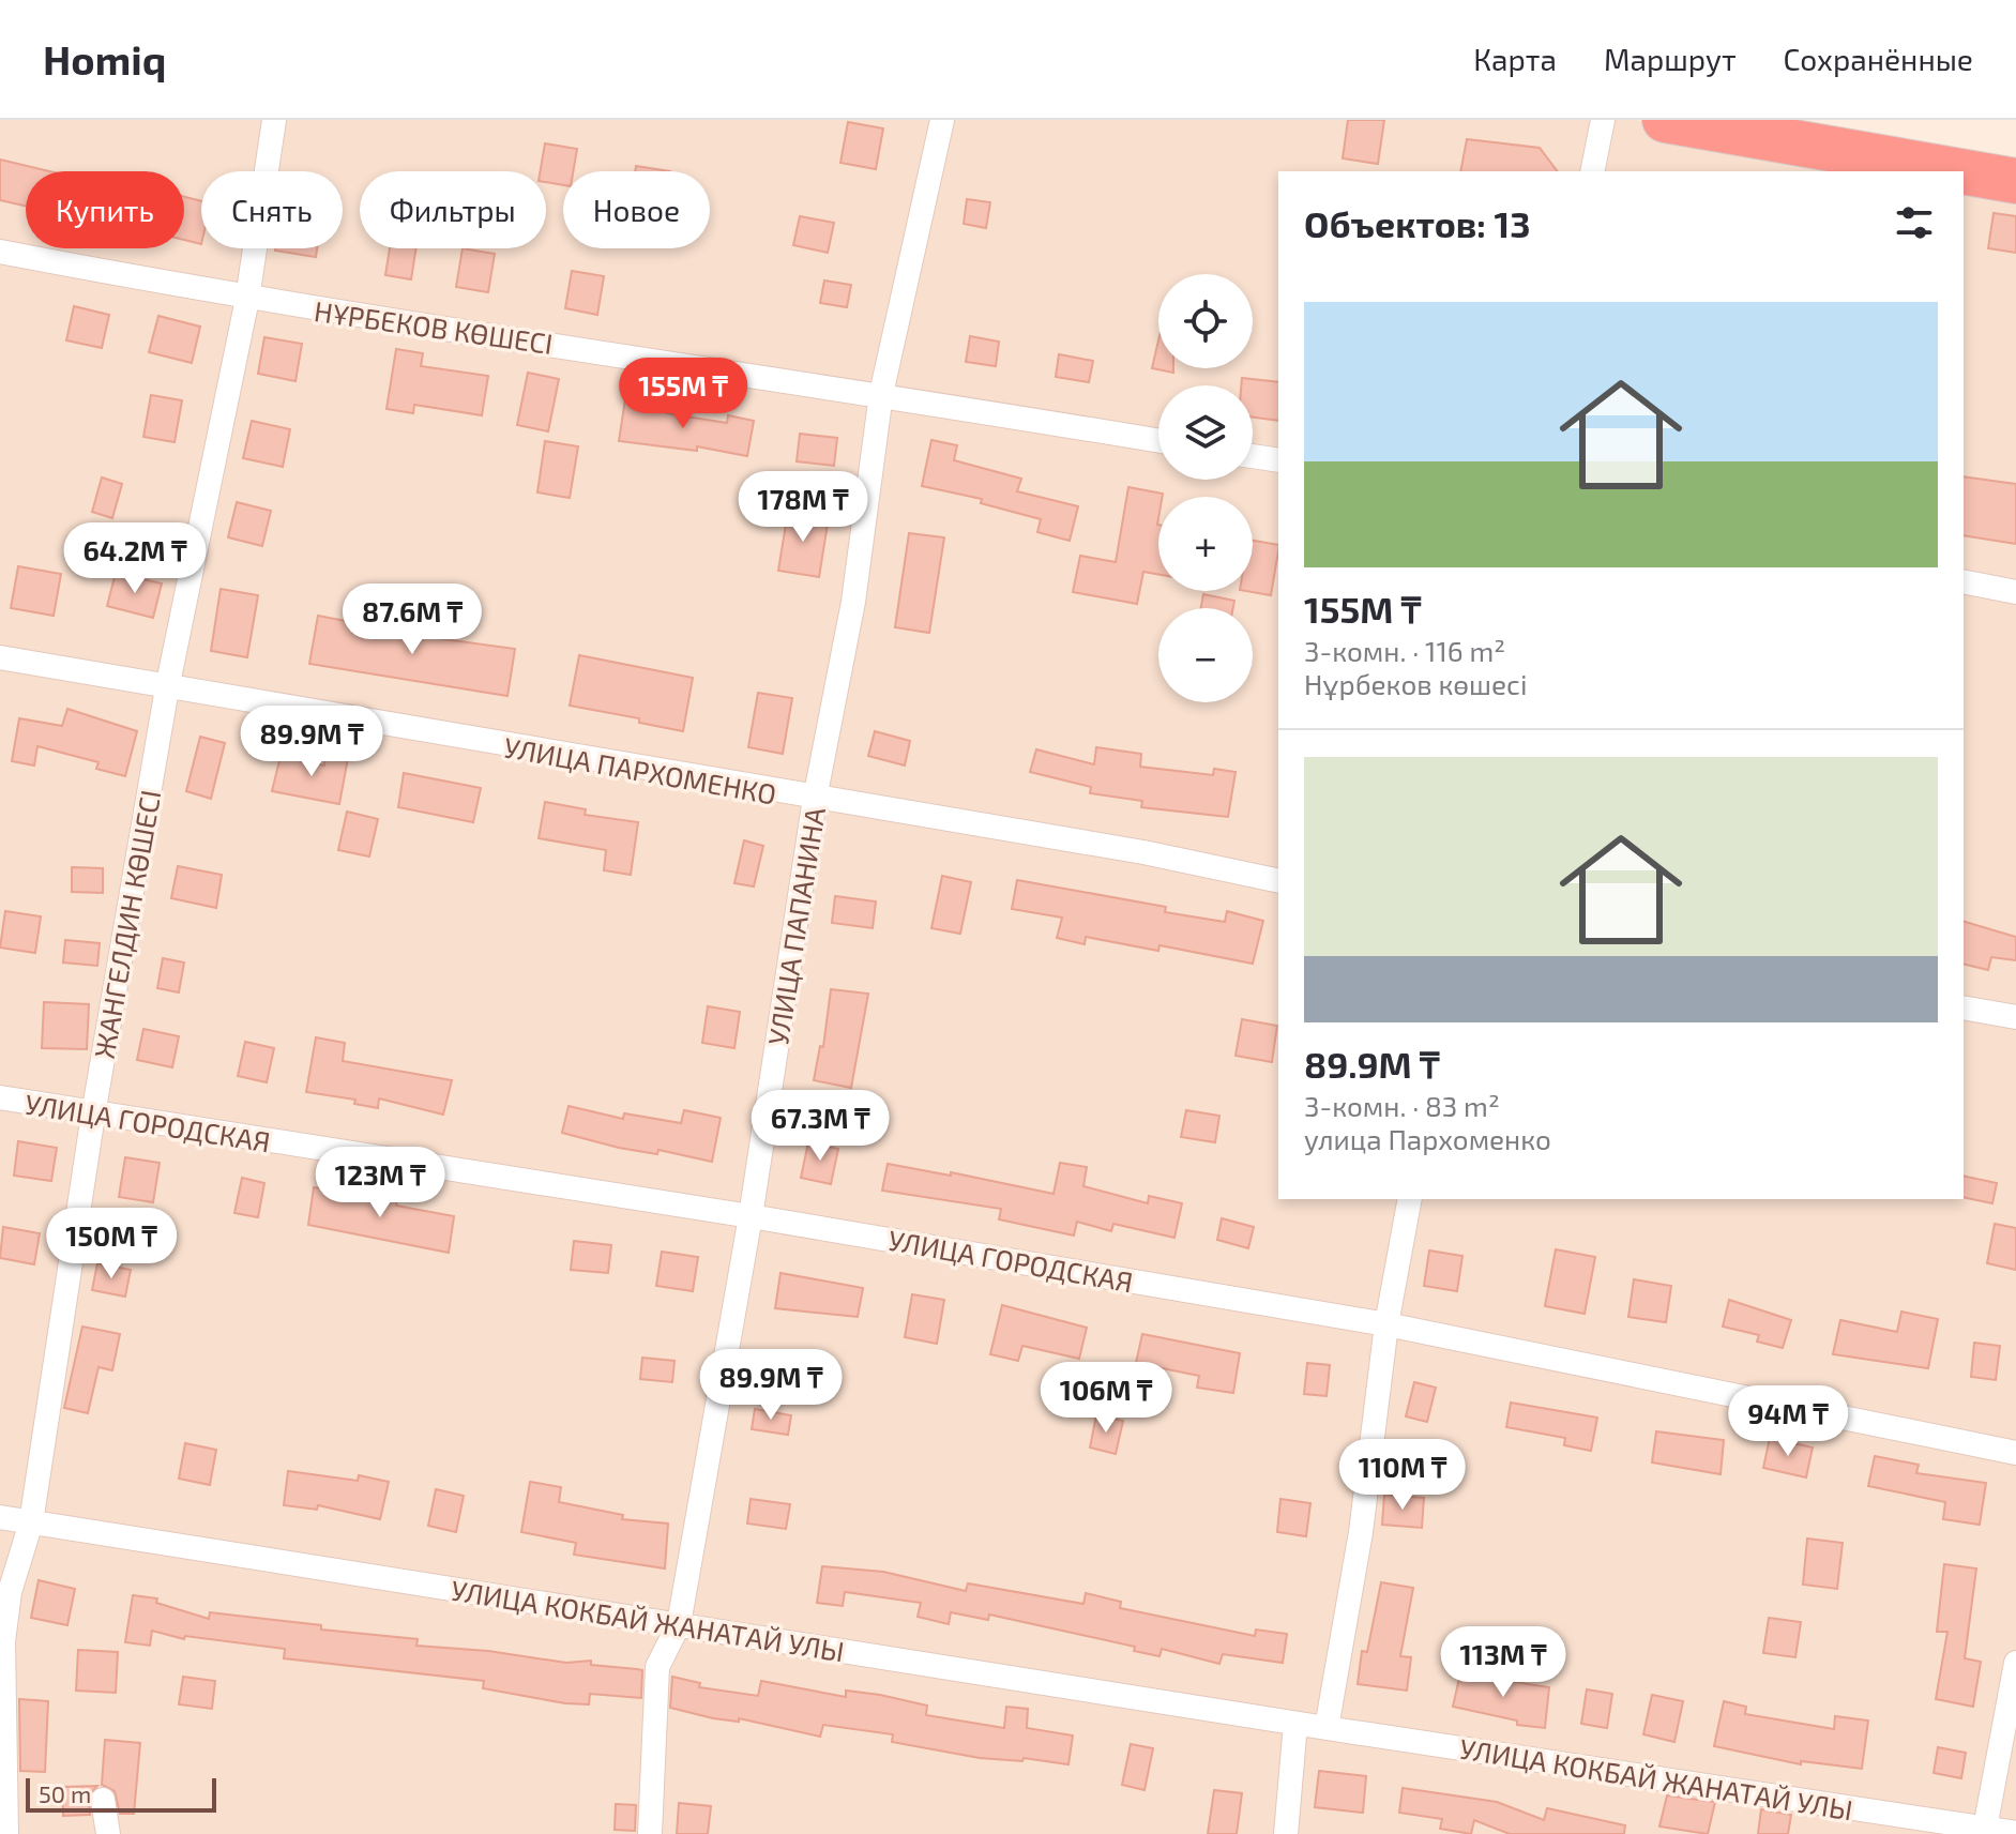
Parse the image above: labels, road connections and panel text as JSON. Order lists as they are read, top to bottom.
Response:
{
  "streets": {
    "street": [
      "НҰРБЕКОВ КӨШЕСІ",
      "УЛИЦА ПАРХОМЕНКО",
      "ЖАНГЕЛДИН КӨШЕСІ",
      "УЛИЦА ПАПАНИНА",
      "УЛИЦА ГОРОДСКАЯ",
      "УЛИЦА КОКБАЙ ЖАНАТАЙ УЛЫ"
    ]
  },
  "crossings": [
    ["НҰРБЕКОВ КӨШЕСІ", "ЖАНГЕЛДИН КӨШЕСІ"],
    ["НҰРБЕКОВ КӨШЕСІ", "УЛИЦА ПАПАНИНА"],
    ["УЛИЦА ПАРХОМЕНКО", "ЖАНГЕЛДИН КӨШЕСІ"],
    ["УЛИЦА ПАРХОМЕНКО", "УЛИЦА ПАПАНИНА"],
    ["ЖАНГЕЛДИН КӨШЕСІ", "УЛИЦА ГОРОДСКАЯ"],
    ["ЖАНГЕЛДИН КӨШЕСІ", "УЛИЦА КОКБАЙ ЖАНАТАЙ УЛЫ"],
    ["УЛИЦА ПАПАНИНА", "УЛИЦА ГОРОДСКАЯ"],
    ["УЛИЦА ПАПАНИНА", "УЛИЦА КОКБАЙ ЖАНАТАЙ УЛЫ"]
  ],
  "scale_bar": "50 m",
  "page": {
    "header": "Homiq",
    "nav": ["Карта", "Маршрут", "Сохранённые"],
    "chip": [
      "Купить",
      "Снять",
      "Фильтры",
      "Новое"
    ],
    "heading": "Объектов: 13",
    "map_buttons": ["+", "−"],
    "list": [
      {
        "name": "155M ₸",
        "note": "3-комн. · 116 m² · Нұрбеков көшесі"
      },
      {
        "name": "89.9M ₸",
        "note": "3-комн. · 83 m² · улица Пархоменко"
      }
    ],
    "price": [
      "155M ₸",
      "178M ₸",
      "64.2M ₸",
      "87.6M ₸",
      "89.9M ₸",
      "67.3M ₸",
      "123M ₸",
      "150M ₸",
      "89.9M ₸",
      "106M ₸",
      "94M ₸",
      "110M ₸",
      "113M ₸"
    ],
    "scale": "50 m"
  }
}
